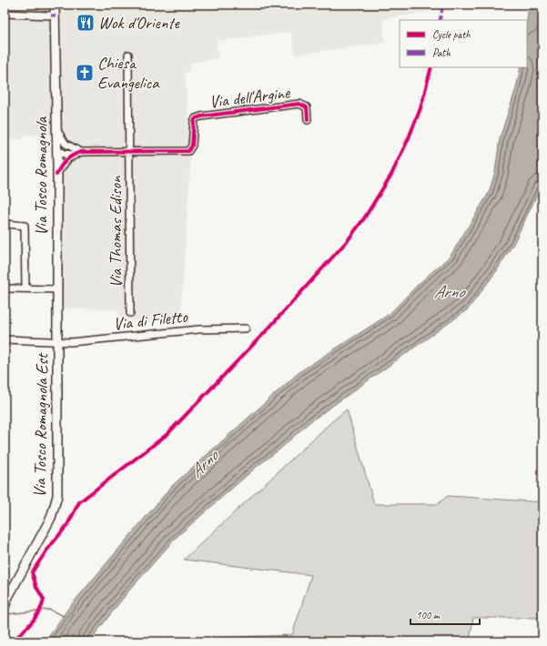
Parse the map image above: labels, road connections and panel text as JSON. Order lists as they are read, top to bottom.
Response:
{
  "streets": {
    "main road": ["Via Tosco Romagnola", "Via Tosco Romagnola Est"],
    "street": ["Via dell'Argine", "Via Thomas Edison", "Via di Filetto"]
  },
  "crossings": [
    ["Via dell'Argine", "Via Thomas Edison"],
    ["Via Tosco Romagnola", "Via di Filetto"],
    ["Via Tosco Romagnola", "Via Tosco Romagnola Est"],
    ["Via di Filetto", "Via Tosco Romagnola Est"]
  ],
  "water": ["Arno"],
  "places": {
    "restaurant": ["Wok d'Oriente"],
    "church": ["Chiesa Evangelica"]
  },
  "legend": ["Cycle path", "Path"],
  "scale_bar": "100 m"
}
